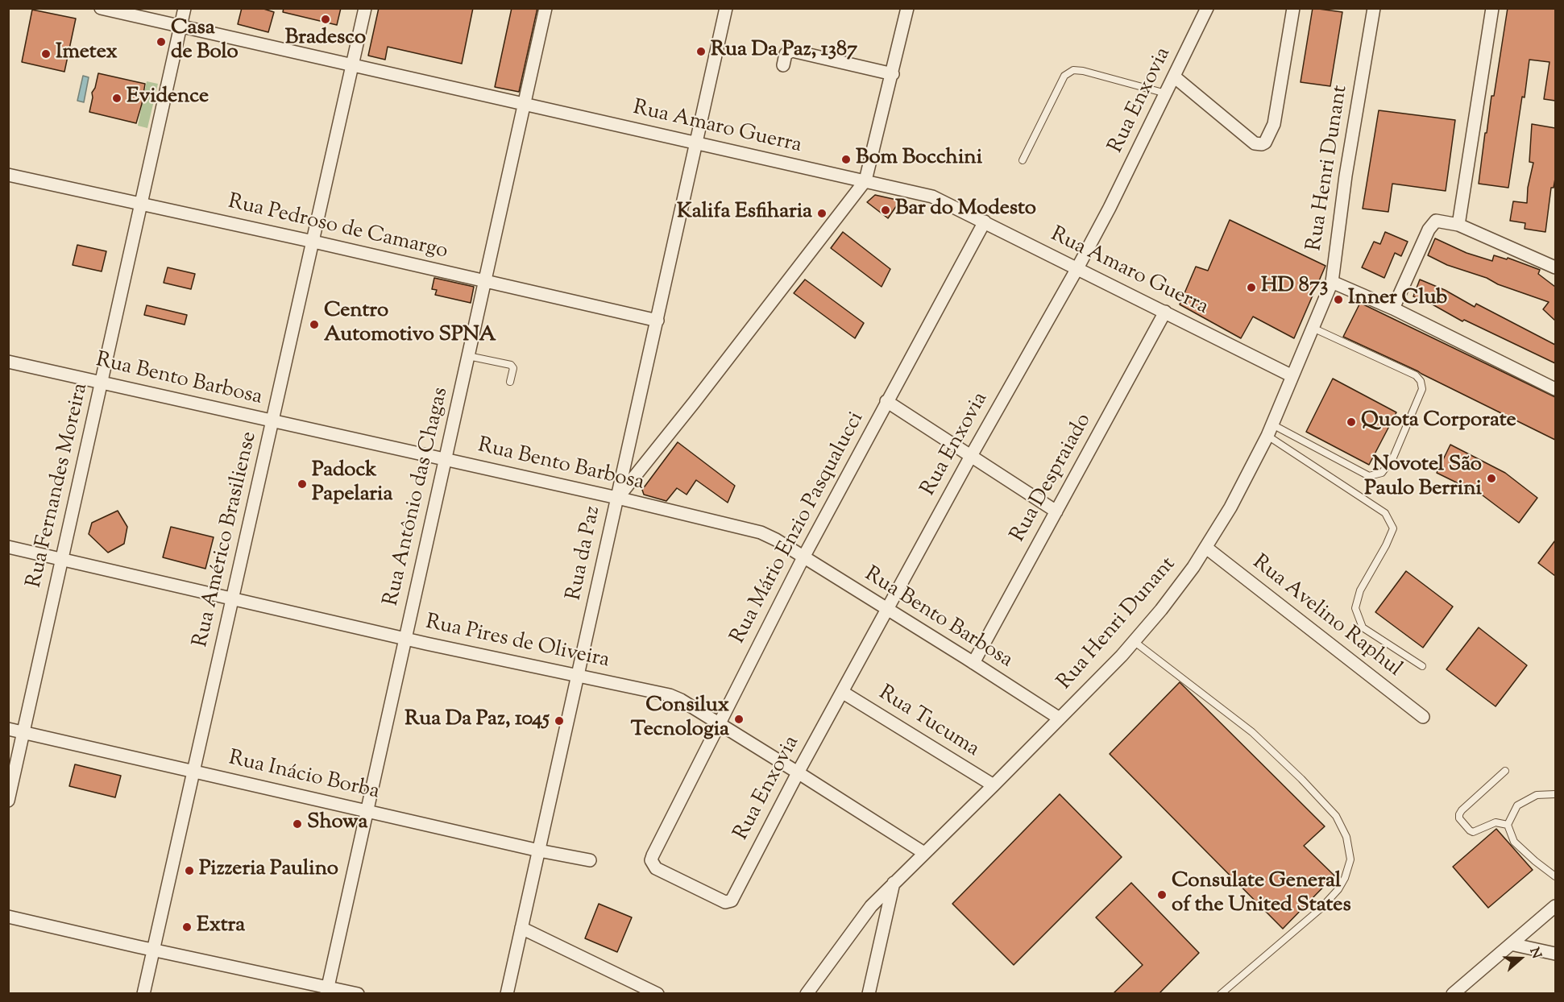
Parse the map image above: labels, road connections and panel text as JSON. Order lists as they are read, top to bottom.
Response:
{
  "streets": {
    "street": [
      "Rua Enxovia",
      "Rua Amaro Guerra",
      "Rua Henri Dunant",
      "Rua Pedroso de Camargo",
      "Rua Bento Barbosa",
      "Rua Despraiado",
      "Rua Fernandes Moreira",
      "Rua Antônio das Chagas",
      "Rua Mário Enzio Pasqualucci",
      "Rua Américo Brasiliense",
      "Rua da Paz",
      "Rua Avelino Raphul",
      "Rua Pires de Oliveira",
      "Rua Tucuma",
      "Rua Inácio Borba"
    ]
  },
  "crossings": [
    ["Rua Enxovia", "Rua Amaro Guerra"],
    ["Rua Enxovia", "Rua Bento Barbosa"],
    ["Rua Enxovia", "Rua Mário Enzio Pasqualucci"],
    ["Rua Enxovia", "Rua Pires de Oliveira"],
    ["Rua Enxovia", "Rua Tucuma"],
    ["Rua Amaro Guerra", "Rua Henri Dunant"],
    ["Rua Amaro Guerra", "Rua Despraiado"],
    ["Rua Amaro Guerra", "Rua Fernandes Moreira"],
    ["Rua Amaro Guerra", "Rua Antônio das Chagas"],
    ["Rua Amaro Guerra", "Rua Mário Enzio Pasqualucci"],
    ["Rua Amaro Guerra", "Rua Américo Brasiliense"],
    ["Rua Amaro Guerra", "Rua da Paz"],
    ["Rua Henri Dunant", "Rua Bento Barbosa"],
    ["Rua Henri Dunant", "Rua Avelino Raphul"],
    ["Rua Henri Dunant", "Rua Pires de Oliveira"],
    ["Rua Henri Dunant", "Rua Tucuma"],
    ["Rua Pedroso de Camargo", "Rua Fernandes Moreira"],
    ["Rua Pedroso de Camargo", "Rua Antônio das Chagas"],
    ["Rua Pedroso de Camargo", "Rua Américo Brasiliense"],
    ["Rua Pedroso de Camargo", "Rua da Paz"],
    ["Rua Bento Barbosa", "Rua Despraiado"],
    ["Rua Bento Barbosa", "Rua Fernandes Moreira"],
    ["Rua Bento Barbosa", "Rua Antônio das Chagas"],
    ["Rua Bento Barbosa", "Rua Mário Enzio Pasqualucci"],
    ["Rua Bento Barbosa", "Rua Américo Brasiliense"],
    ["Rua Bento Barbosa", "Rua da Paz"],
    ["Rua Fernandes Moreira", "Rua Pires de Oliveira"],
    ["Rua Fernandes Moreira", "Rua Inácio Borba"],
    ["Rua Antônio das Chagas", "Rua Pires de Oliveira"],
    ["Rua Antônio das Chagas", "Rua Inácio Borba"],
    ["Rua Mário Enzio Pasqualucci", "Rua Pires de Oliveira"],
    ["Rua Américo Brasiliense", "Rua Pires de Oliveira"],
    ["Rua Américo Brasiliense", "Rua Inácio Borba"],
    ["Rua da Paz", "Rua Pires de Oliveira"],
    ["Rua da Paz", "Rua Inácio Borba"]
  ],
  "places": [
    "Bradesco",
    "Casa de Bolo",
    "Rua Da Paz, 1387",
    "Imetex",
    "Evidence",
    "Bom Bocchini",
    "Bar do Modesto",
    "Kalifa Esfiharia",
    "HD 873",
    "Inner Club",
    "Centro Automotivo SPNA",
    "Quota Corporate",
    "Novotel São Paulo Berrini",
    "Padock Papelaria",
    "Consilux Tecnologia",
    "Rua Da Paz, 1045",
    "Showa",
    "Pizzeria Paulino",
    "Consulate General of the United States",
    "Extra"
  ],
  "north": "right"
}
